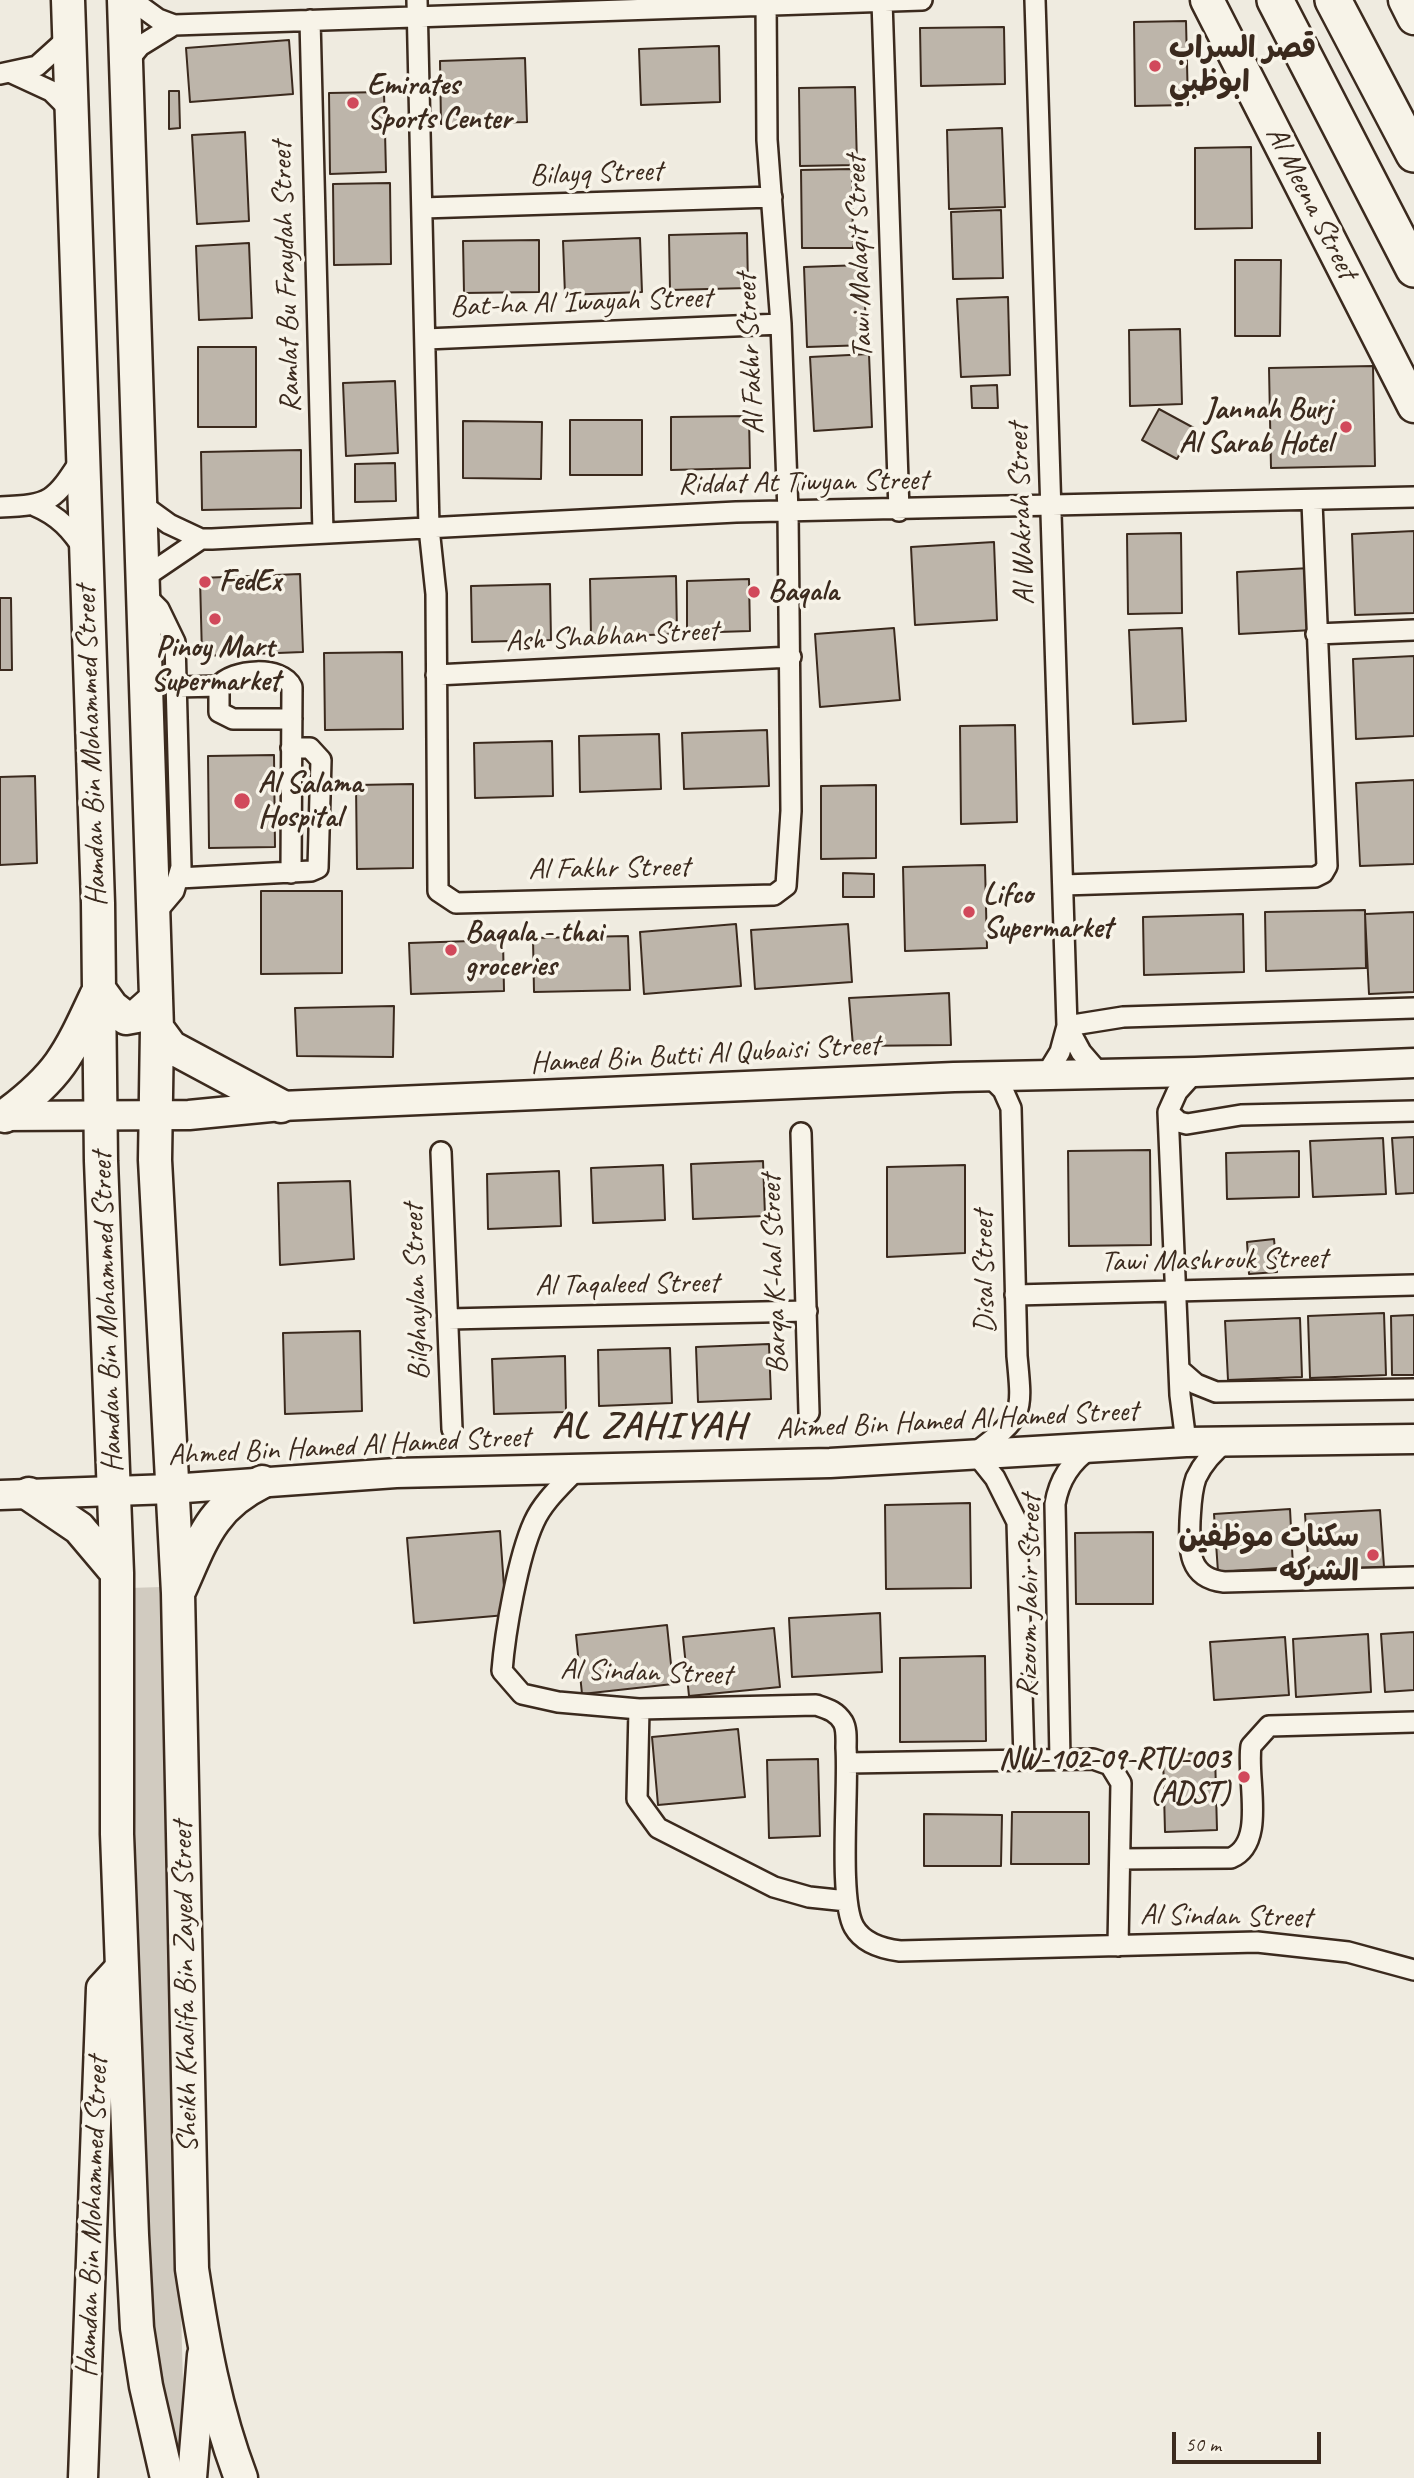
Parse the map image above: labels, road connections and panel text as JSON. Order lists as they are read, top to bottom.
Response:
{
  "streets": {
    "main road": [
      "Al Meena Street",
      "Hamdan Bin Mohammed Street",
      "Hamed Bin Butti Al Qubaisi Street",
      "Ahmed Bin Hamed Al Hamed Street",
      "Sheikh Khalifa Bin Zayed Street"
    ],
    "street": [
      "Bilayq Street",
      "Tawi Malaqit Street",
      "Ramlat Bu Fraydah Street",
      "Bat-ha Al 'Iwayah Street",
      "Al Fakhr Street",
      "Riddat At Tiwyan Street",
      "Al Wakrah Street",
      "Ash Shabhan Street",
      "Tawi Mashrouk Street",
      "Disal Street",
      "Barqa K-hal Street",
      "Al Taqaleed Street",
      "Bilghaylan Street",
      "Rizoum Jabir Street",
      "Al Sindan Street"
    ]
  },
  "crossings": [
    ["Bilayq Street", "Al Fakhr Street"],
    ["Tawi Malaqit Street", "Riddat At Tiwyan Street"],
    ["Ramlat Bu Fraydah Street", "Riddat At Tiwyan Street"],
    ["Bat-ha Al 'Iwayah Street", "Al Fakhr Street"],
    ["Al Fakhr Street", "Riddat At Tiwyan Street"],
    ["Al Fakhr Street", "Ash Shabhan Street"],
    ["Riddat At Tiwyan Street", "Al Wakrah Street"],
    ["Riddat At Tiwyan Street", "Hamdan Bin Mohammed Street"],
    ["Al Wakrah Street", "Hamed Bin Butti Al Qubaisi Street"],
    ["Hamdan Bin Mohammed Street", "Hamed Bin Butti Al Qubaisi Street"],
    ["Hamdan Bin Mohammed Street", "Ahmed Bin Hamed Al Hamed Street"],
    ["Hamdan Bin Mohammed Street", "Sheikh Khalifa Bin Zayed Street"],
    ["Hamed Bin Butti Al Qubaisi Street", "Disal Street"],
    ["Tawi Mashrouk Street", "Disal Street"],
    ["Disal Street", "Ahmed Bin Hamed Al Hamed Street"],
    ["Disal Street", "Rizoum Jabir Street"],
    ["Barqa K-hal Street", "Al Taqaleed Street"],
    ["Al Taqaleed Street", "Bilghaylan Street"],
    ["Ahmed Bin Hamed Al Hamed Street", "Rizoum Jabir Street"],
    ["Ahmed Bin Hamed Al Hamed Street", "Al Sindan Street"],
    ["Ahmed Bin Hamed Al Hamed Street", "Sheikh Khalifa Bin Zayed Street"],
    ["Rizoum Jabir Street", "Al Sindan Street"]
  ],
  "districts": ["AL ZAHIYAH"],
  "places": [
    "قصر السراب ابوظبي",
    "Emirates Sports Center",
    "Jannah Burj Al Sarab Hotel",
    "FedEx",
    "Baqala",
    "Pinoy Mart Supermarket",
    "Al Salama Hospital",
    "Lifco Supermarket",
    "Baqala - thai groceries",
    "سكنات موظفين الشركه",
    "NW-102-09-RTU-003 (ADST)"
  ],
  "scale_bar": "50 m"
}
